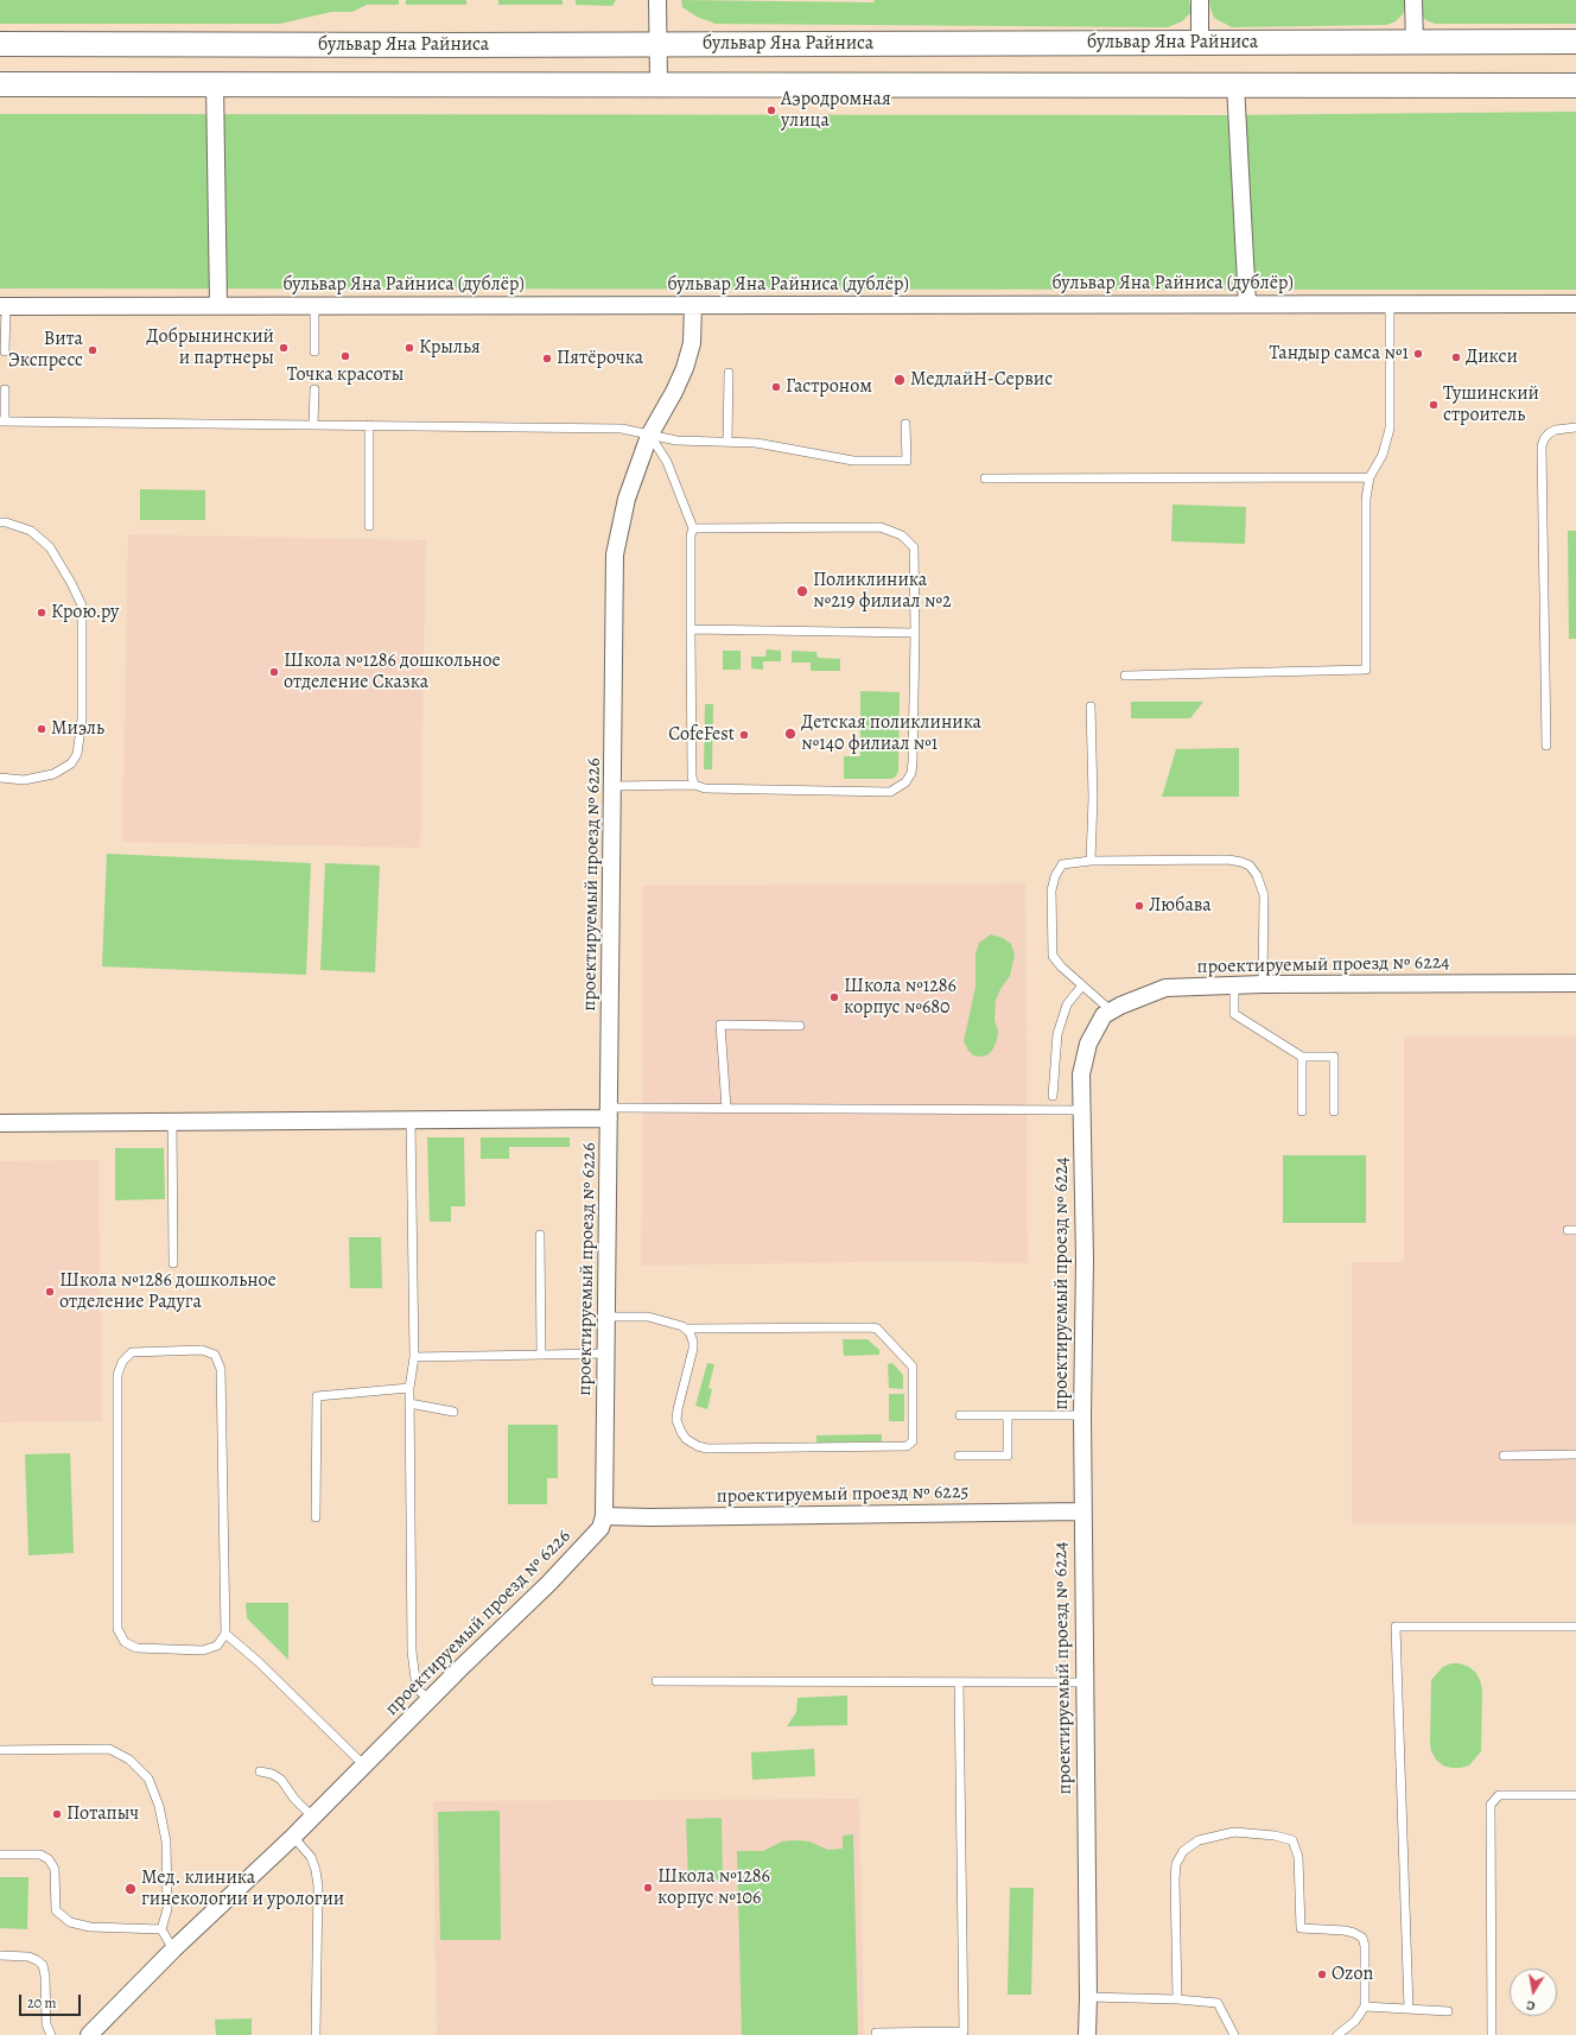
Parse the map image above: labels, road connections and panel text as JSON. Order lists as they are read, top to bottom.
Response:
{
  "streets": {
    "main road": ["бульвар Яна Райниса"],
    "street": [
      "бульвар Яна Райниса (дублёр)",
      "проектируемый проезд № 6226",
      "проектируемый проезд № 6224",
      "проектируемый проезд № 6225"
    ]
  },
  "crossings": [
    ["бульвар Яна Райниса (дублёр)", "проектируемый проезд № 6226"],
    ["проектируемый проезд № 6226", "проектируемый проезд № 6225"],
    ["проектируемый проезд № 6224", "проектируемый проезд № 6225"]
  ],
  "places": [
    "Аэродромная улица",
    "Добрынинский и партнеры",
    "Крылья",
    "Вита Экспресс",
    "Тандыр самса №1",
    "Точка красоты",
    "Дикси",
    "Пятёрочка",
    "МедлайН-Сервис",
    "Гастроном",
    "Тушинский строитель",
    "Поликлиника №219 филиал №2",
    "Крою.ру",
    "Школа №1286 дошкольное отделение Сказка",
    "Миэль",
    "Детская поликлиника №140 филиал №1",
    "CofeFest",
    "Любава",
    "Школа №1286 корпус №680",
    "Школа №1286 дошкольное отделение Радуга",
    "Потапыч",
    "Школа №1286 корпус №106",
    "Мед. клиника гинекологии и урологии",
    "Ozon"
  ],
  "scale_bar": "20 m",
  "north": "bottom"
}
